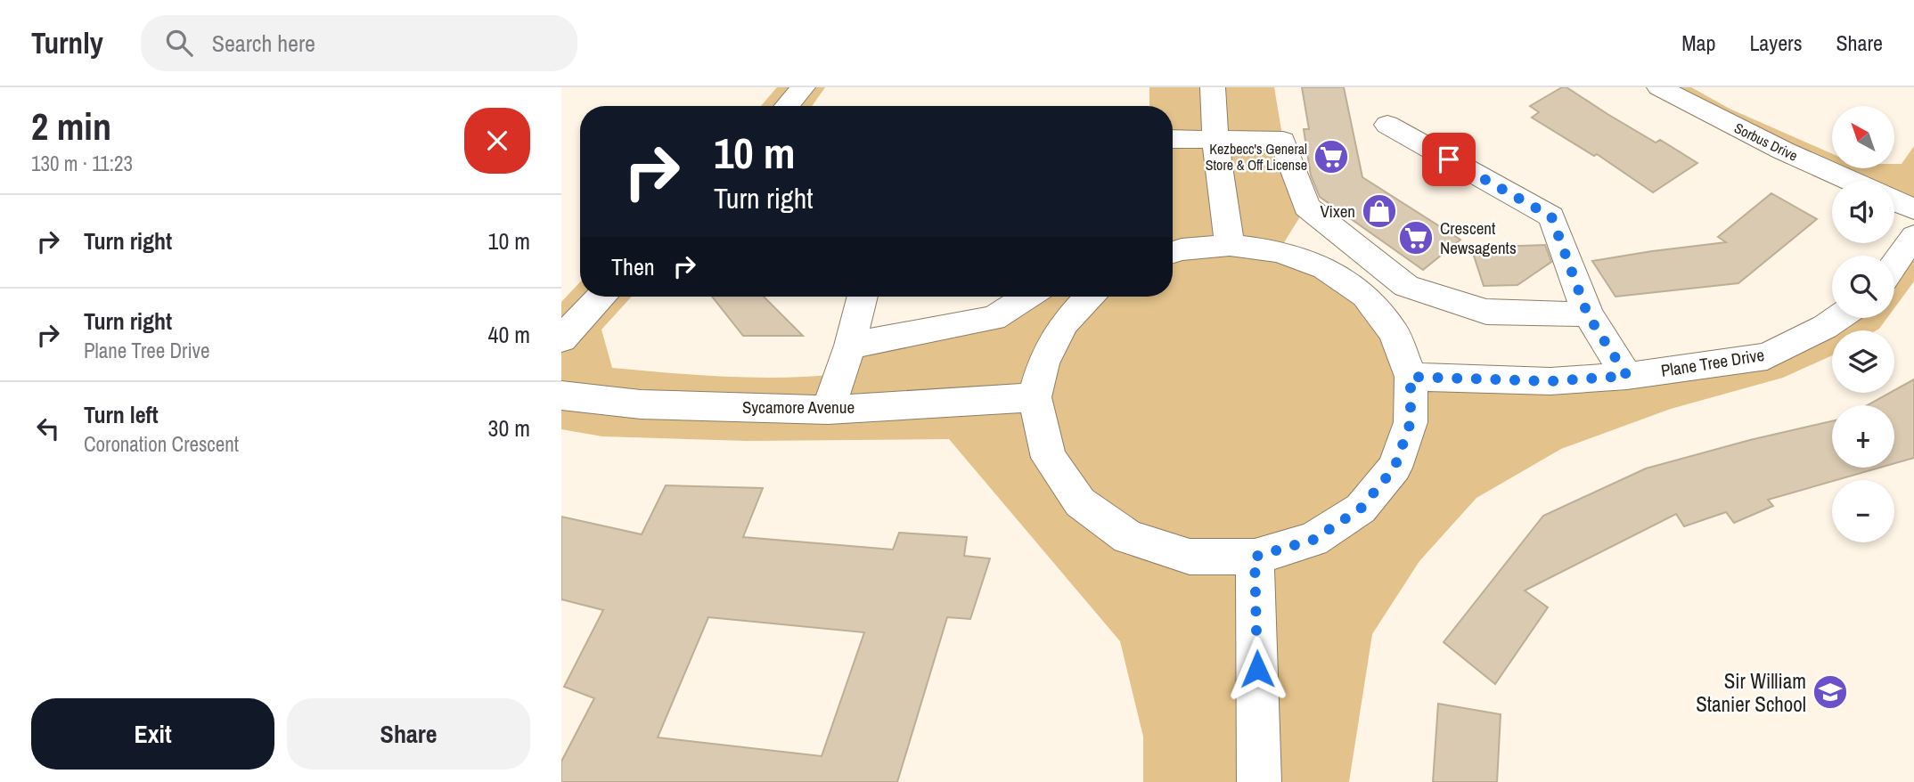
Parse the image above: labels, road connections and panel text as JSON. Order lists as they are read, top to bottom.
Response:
{
  "streets": {
    "street": ["Sorbus Drive", "Plane Tree Drive", "Sycamore Avenue"]
  },
  "places": {
    "supermarket": ["Kezbecc's General Store & Off License", "Crescent Newsagents"],
    "shop": ["Vixen"],
    "school or university": ["Sir William Stanier School"]
  },
  "north": "top left",
  "page": {
    "header": "Turnly",
    "search": "Search here",
    "nav": ["Map", "Layers", "Share"],
    "heading": ["2 min", "130 m · 11:23"],
    "map_buttons": ["+", "−"],
    "turn": ["10 m", "Turn right"],
    "list": [
      {
        "name": "Turn right",
        "value": "10 m"
      },
      {
        "name": "Turn right",
        "note": "Plane Tree Drive",
        "value": "40 m"
      },
      {
        "name": "Turn left",
        "note": "Coronation Crescent",
        "value": "30 m"
      }
    ],
    "then": "Then",
    "buttons": ["Exit", "Share"]
  }
}
